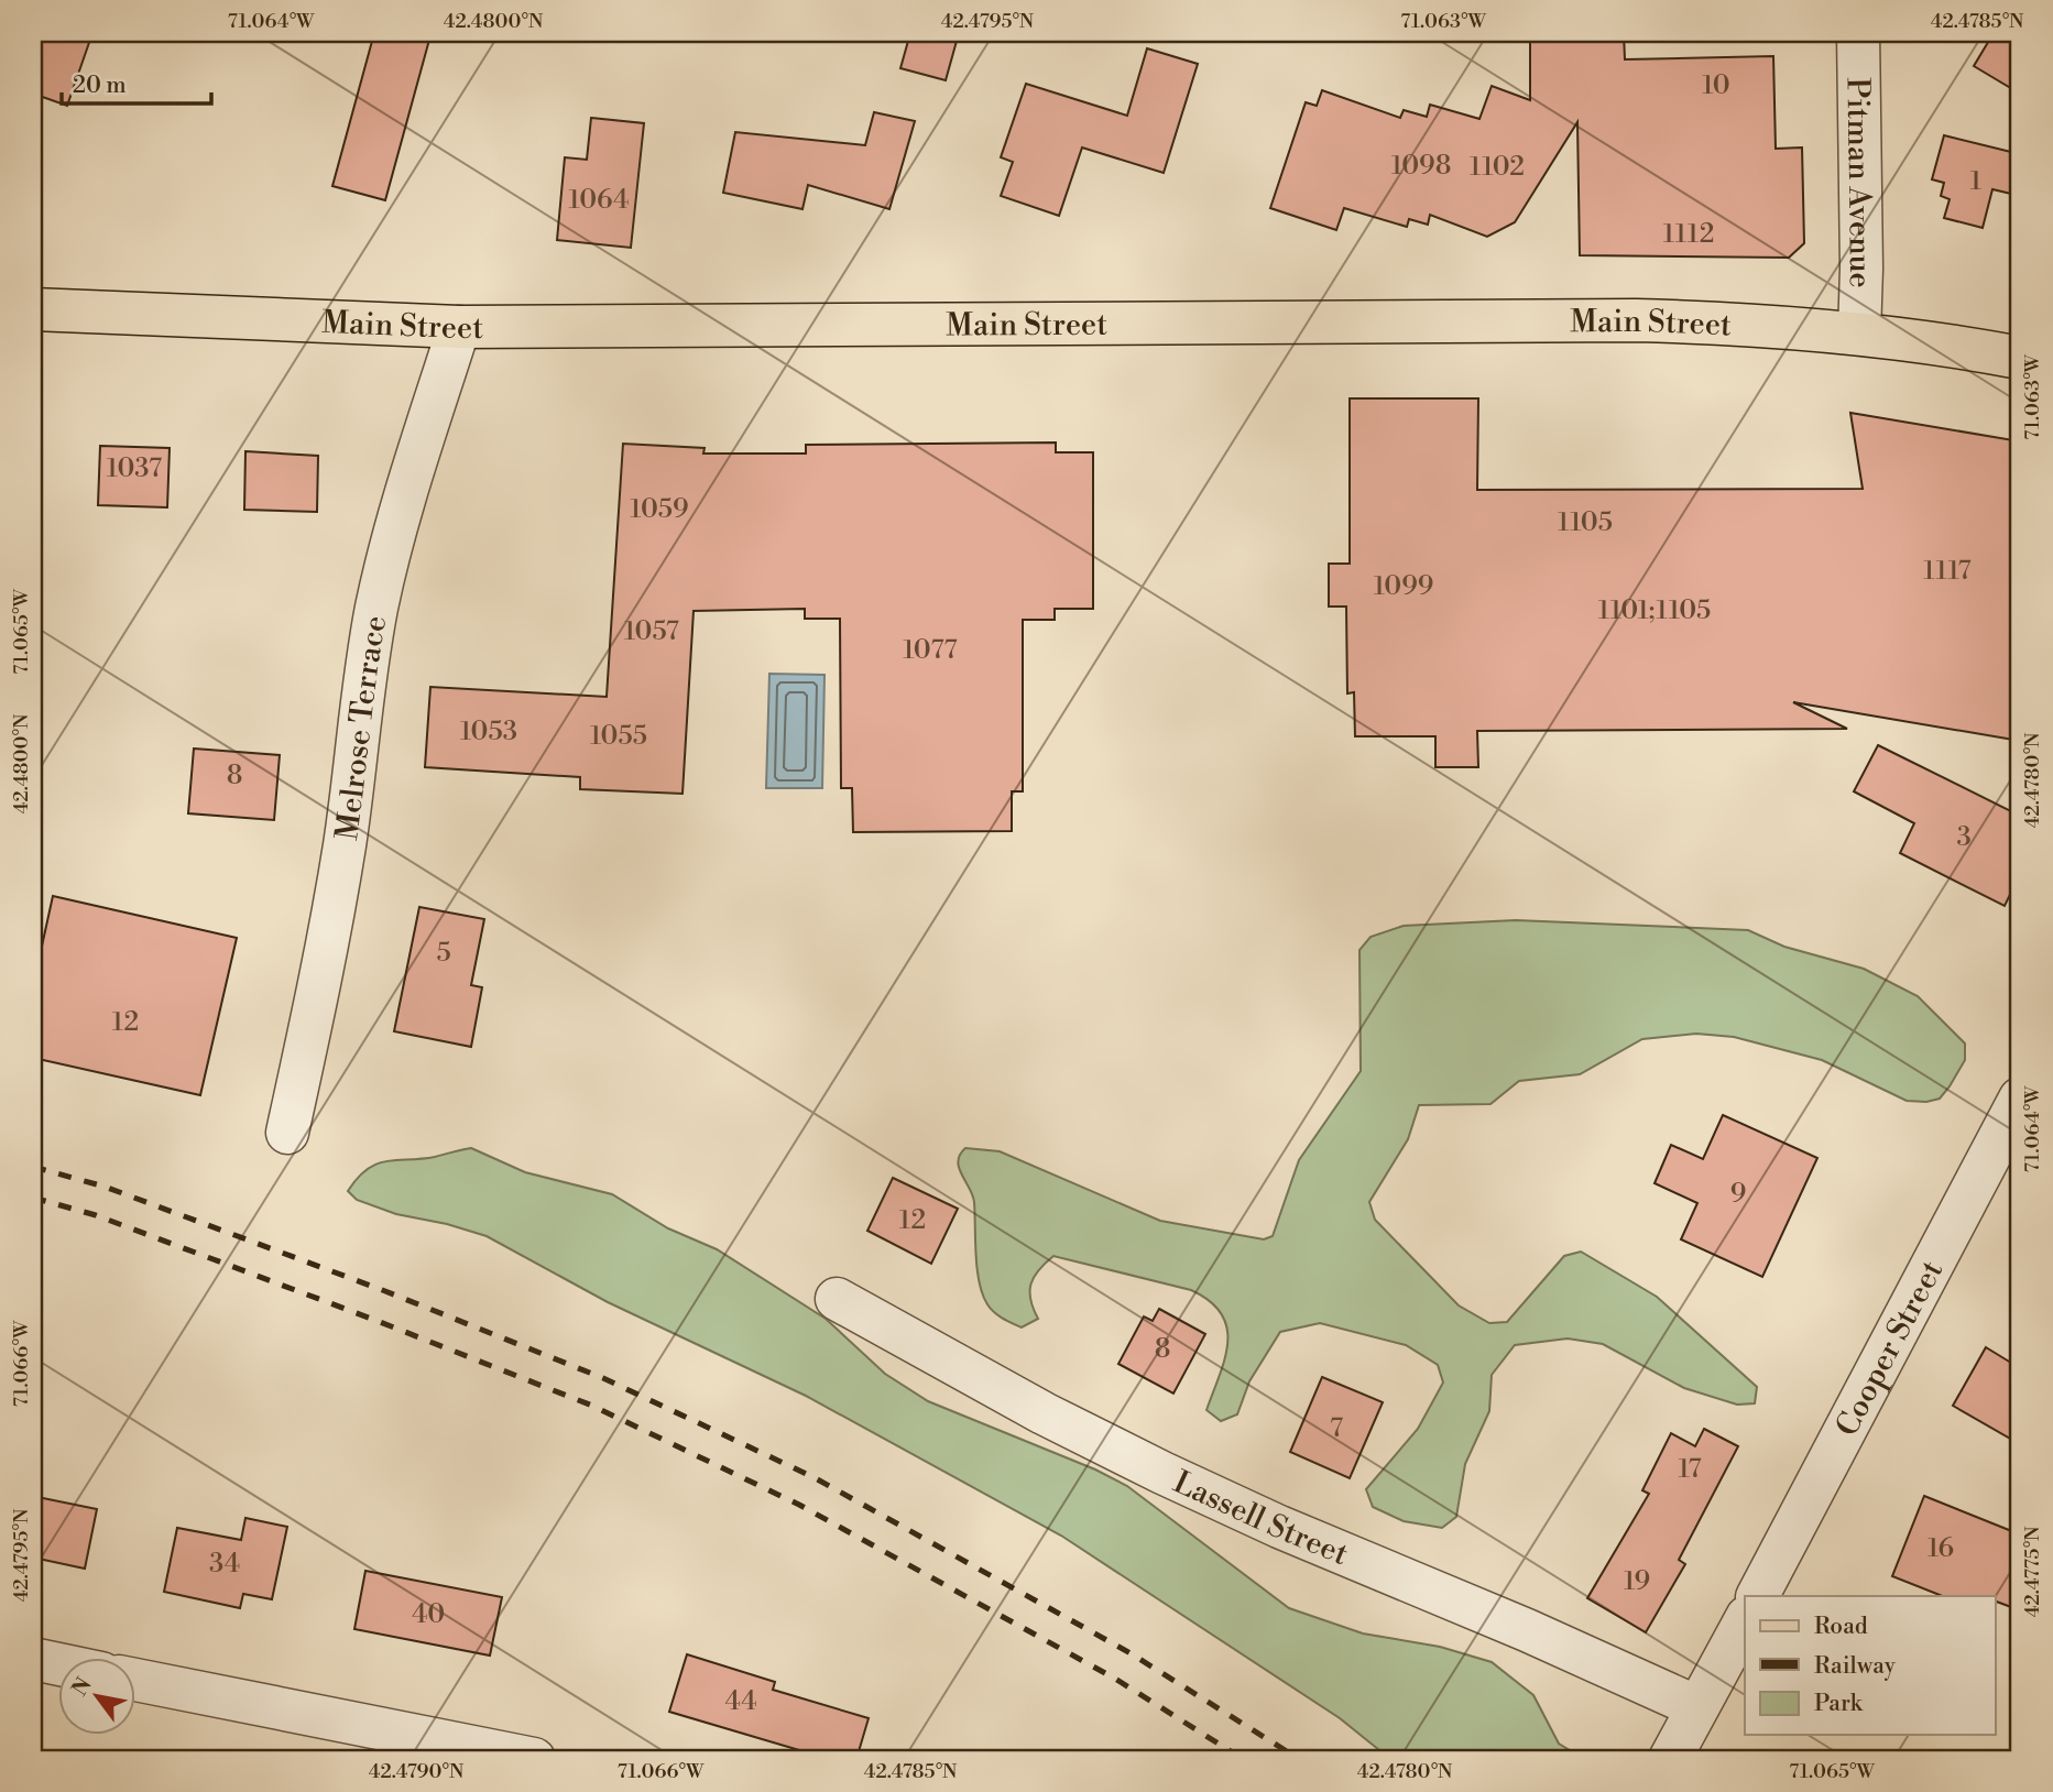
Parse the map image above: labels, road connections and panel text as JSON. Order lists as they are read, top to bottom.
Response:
{
  "streets": {
    "main road": ["Main Street"],
    "street": [
      "Pitman Avenue",
      "Melrose Terrace",
      "Cooper Street",
      "Lassell Street"
    ]
  },
  "crossings": [
    ["Pitman Avenue", "Main Street"],
    ["Main Street", "Melrose Terrace"]
  ],
  "house_numbers": [
    "10",
    "1098",
    "1102",
    "1",
    "1064",
    "1112",
    "1037",
    "1059",
    "1105",
    "1117",
    "1099",
    "1101;1105",
    "1057",
    "1077",
    "1053",
    "1055",
    "8",
    "3",
    "5",
    "12",
    "9",
    "12",
    "8",
    "7",
    "17",
    "16",
    "34",
    "19",
    "40",
    "44"
  ],
  "legend": ["Road", "Railway", "Park"],
  "scale_bar": "20 m",
  "north": "top left",
  "coordinates": [
    "71.064°W",
    "42.4800°N",
    "42.4795°N",
    "71.063°W",
    "42.4785°N",
    "71.065°W",
    "42.4780°N",
    "71.066°W",
    "42.4775°N",
    "42.4790°N"
  ]
}
